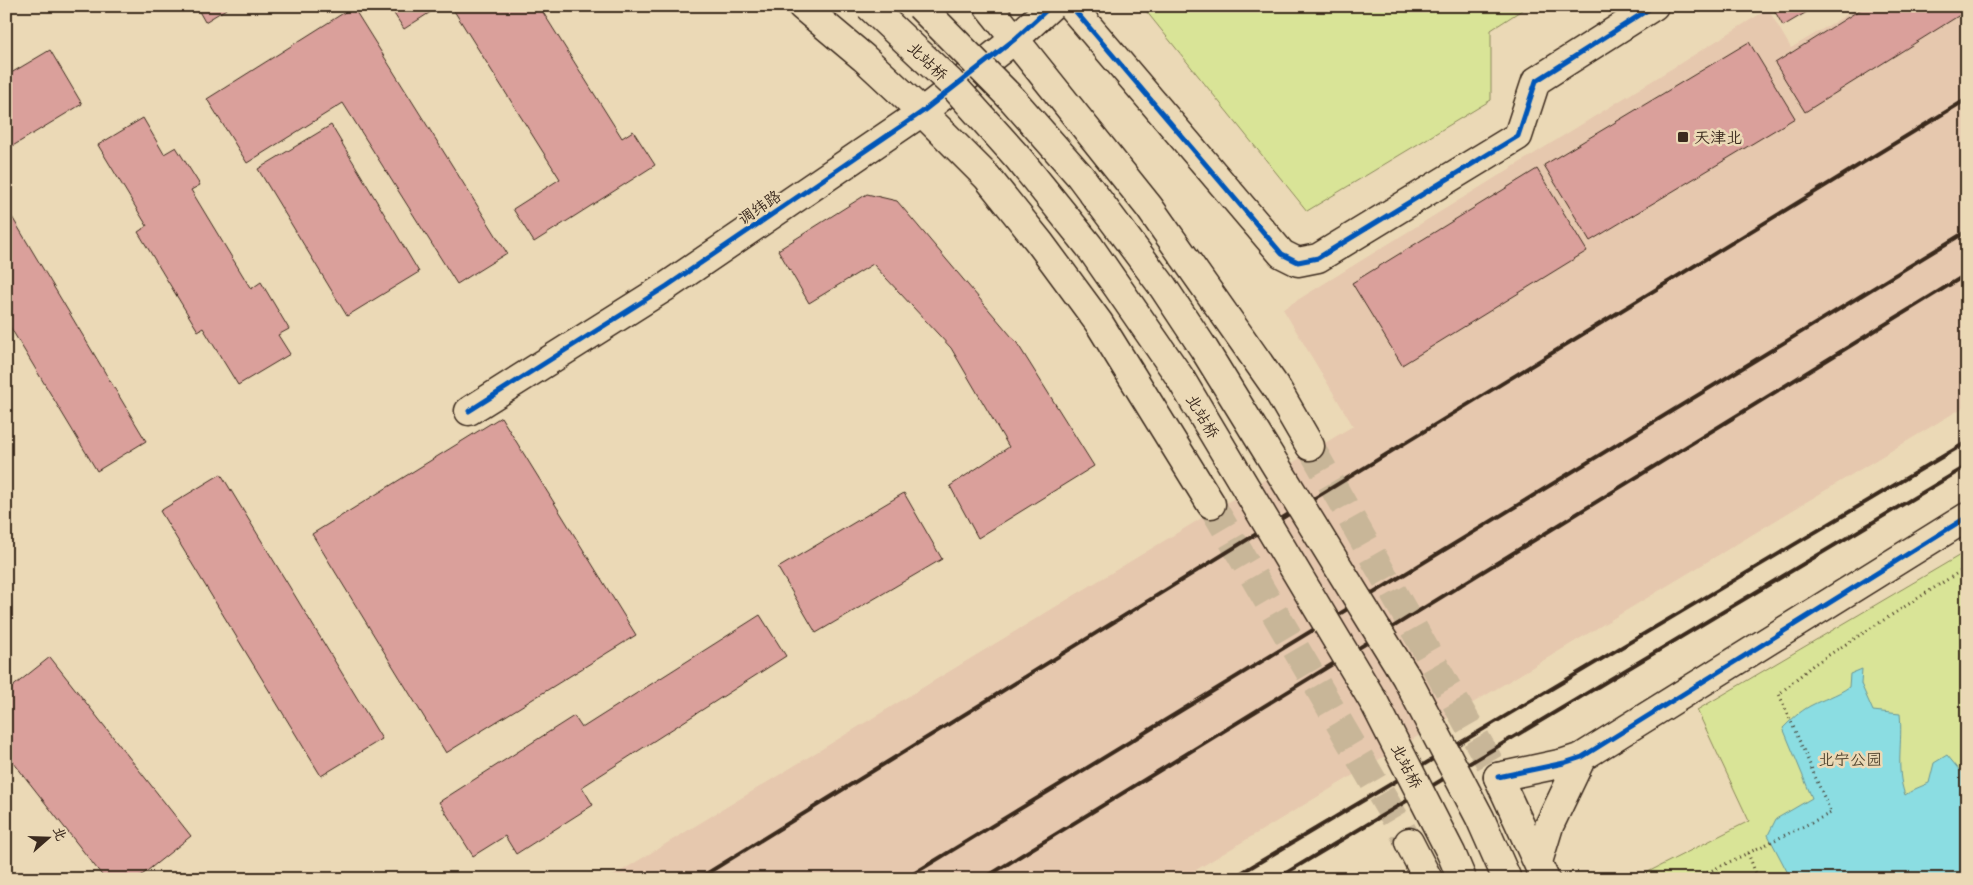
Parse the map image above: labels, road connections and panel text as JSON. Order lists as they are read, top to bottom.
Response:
{
  "streets": {
    "main road": ["北站桥", "调纬路"]
  },
  "parks": ["北宁公园"],
  "places": {
    "transit": ["天津北"]
  },
  "north": "right"
}
